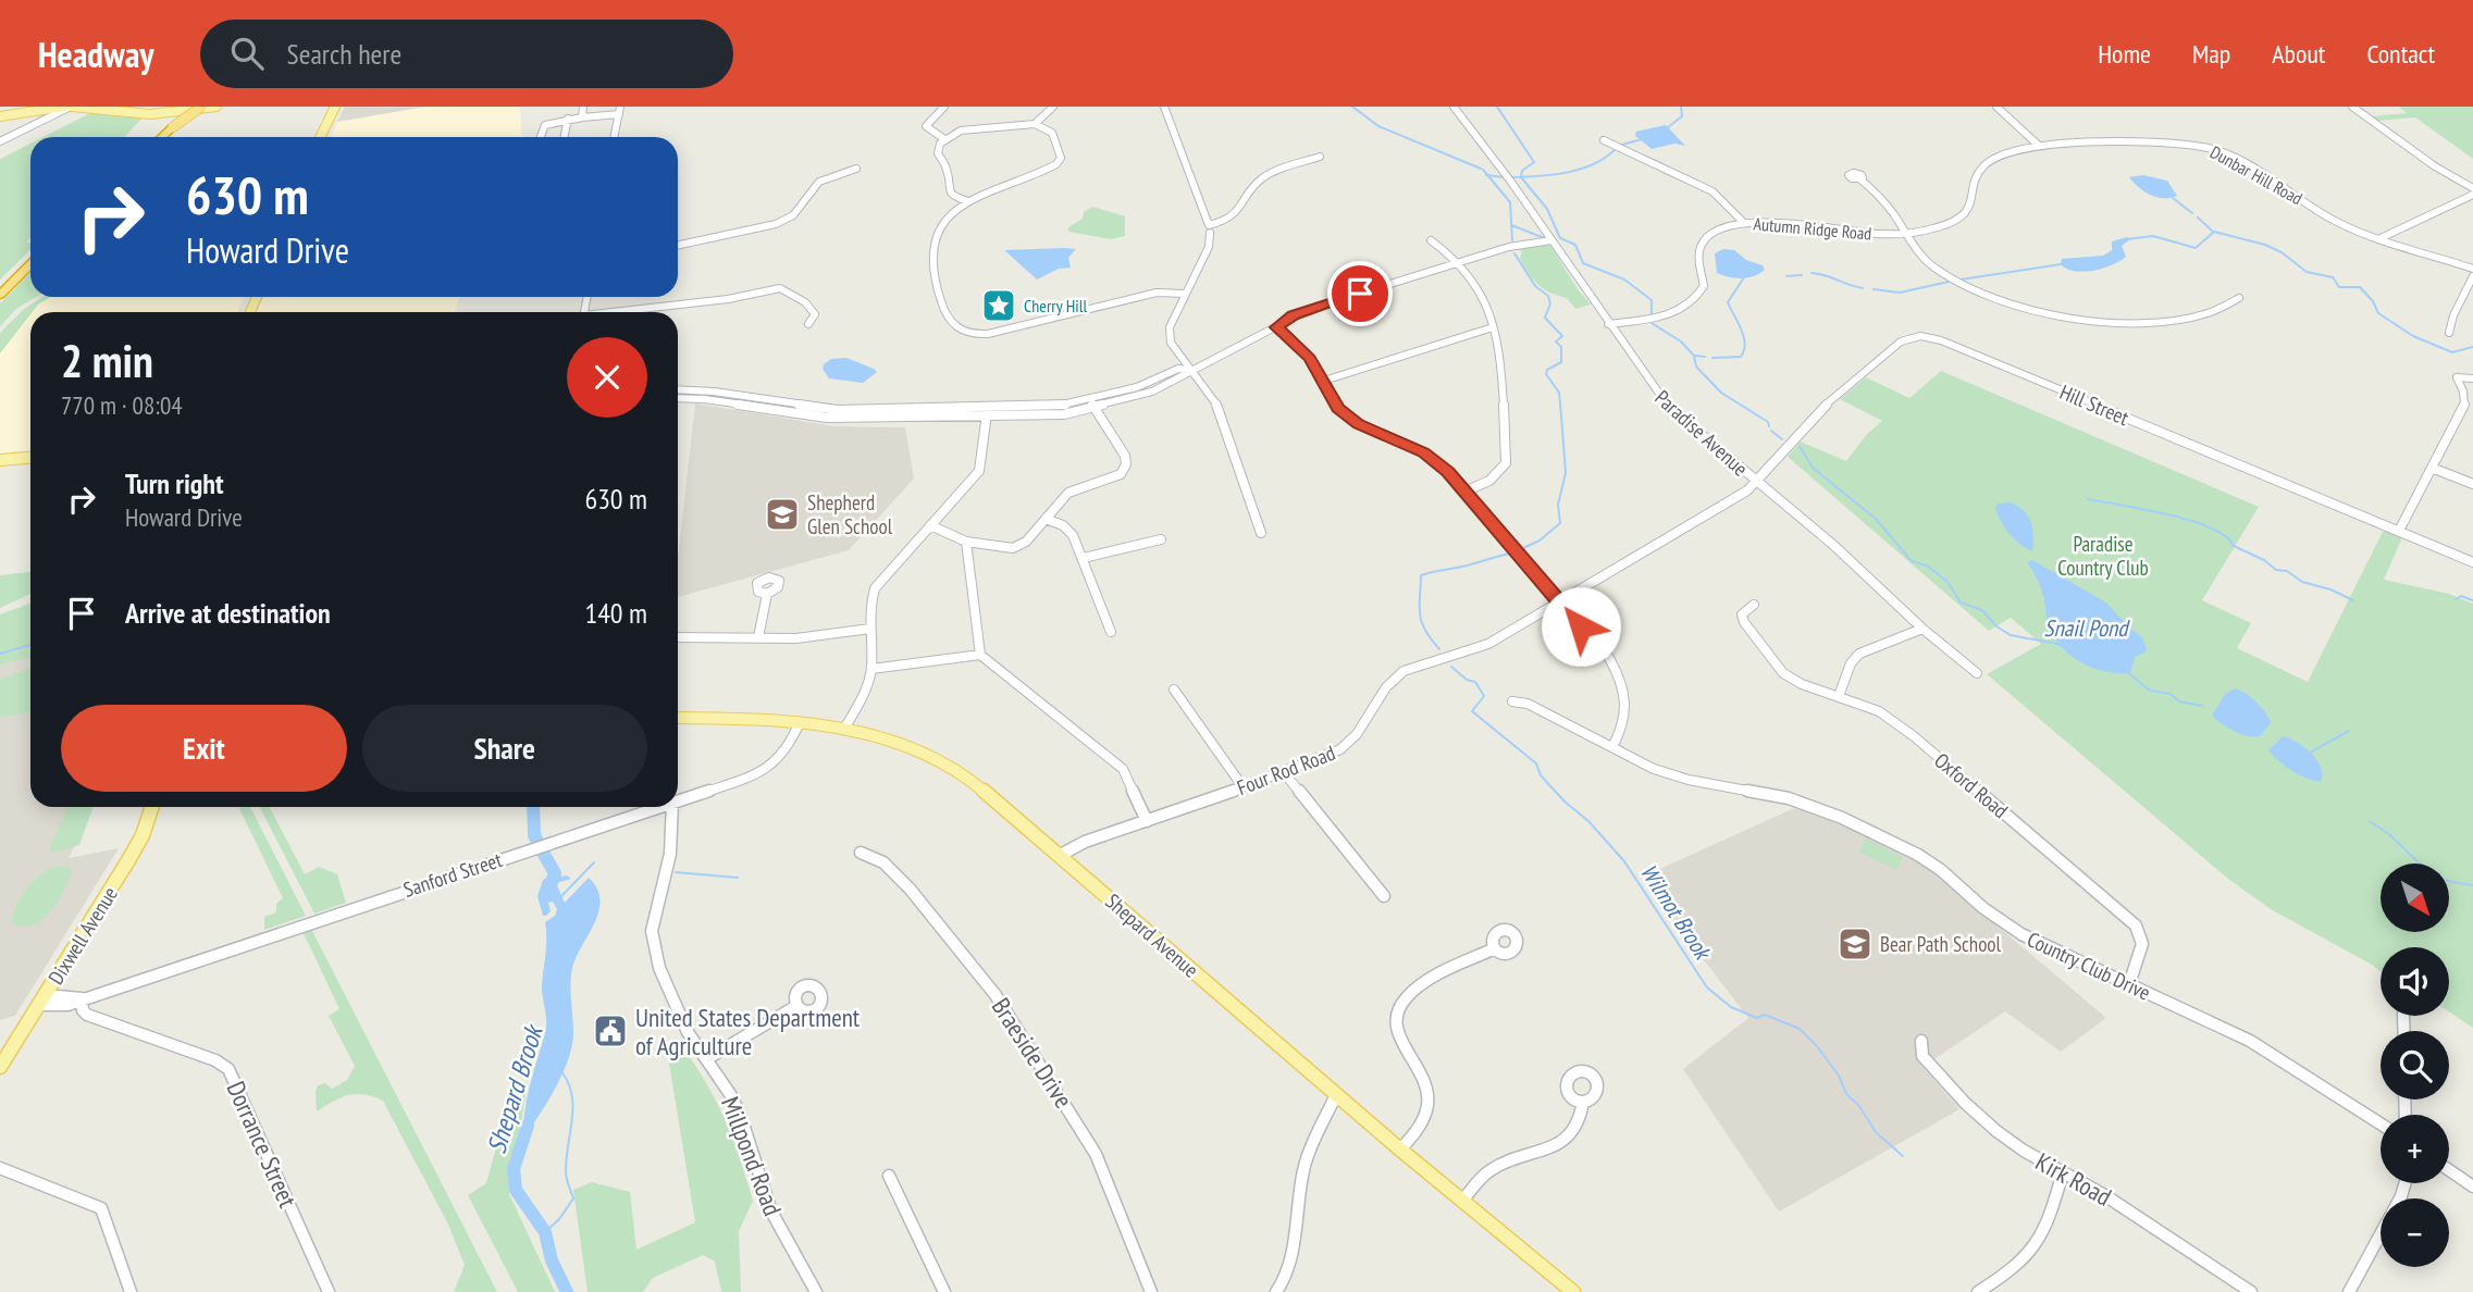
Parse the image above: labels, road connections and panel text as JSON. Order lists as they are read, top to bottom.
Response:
{
  "streets": {
    "main road": ["Dixwell Avenue", "Shepard Avenue"],
    "street": [
      "Dunbar Hill Road",
      "Autumn Ridge Road",
      "Hill Street",
      "Paradise Avenue",
      "Four Rod Road",
      "Oxford Road",
      "Sanford Street",
      "Country Club Drive",
      "Braeside Drive",
      "Dorrance Street",
      "Millpond Road",
      "Kirk Road"
    ]
  },
  "crossings": [
    ["Dunbar Hill Road", "Autumn Ridge Road"],
    ["Autumn Ridge Road", "Paradise Avenue"],
    ["Hill Street", "Paradise Avenue"],
    ["Hill Street", "Four Rod Road"],
    ["Paradise Avenue", "Four Rod Road"],
    ["Four Rod Road", "Shepard Avenue"],
    ["Oxford Road", "Country Club Drive"],
    ["Sanford Street", "Dixwell Avenue"],
    ["Sanford Street", "Shepard Avenue"],
    ["Sanford Street", "Dorrance Street"]
  ],
  "water": ["Snail Pond", "Wilmot Brook", "Shepard Brook"],
  "parks": ["Paradise Country Club"],
  "places": {
    "place": ["Cherry Hill"],
    "school or university": ["Shepherd Glen School", "Bear Path School"],
    "public building": ["United States Department of Agriculture"]
  },
  "north": "bottom right",
  "page": {
    "header": "Headway",
    "search": "Search here",
    "nav": [
      "Home",
      "Map",
      "About",
      "Contact"
    ],
    "turn": ["630 m", "Howard Drive"],
    "heading": ["2 min", "770 m · 08:04"],
    "list": [
      {
        "name": "Turn right",
        "note": "Howard Drive",
        "value": "630 m"
      },
      {
        "name": "Arrive at destination",
        "value": "140 m"
      }
    ],
    "buttons": ["Exit", "Share"],
    "map_buttons": ["+", "−"]
  }
}
